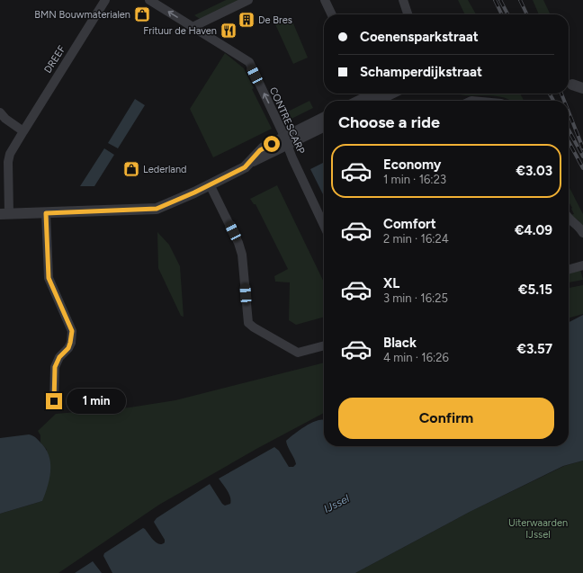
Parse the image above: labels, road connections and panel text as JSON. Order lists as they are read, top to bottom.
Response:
{
  "streets": {
    "street": ["DREEF", "CONTRESCARP"]
  },
  "one_way": ["CONTRESCARP"],
  "water": ["IJssel"],
  "parks": ["Uiterwaarden IJssel"],
  "places": {
    "shop": ["BMN Bouwmaterialen", "Lederland"],
    "building": ["De Bres"],
    "restaurant": ["Frituur de Haven"]
  },
  "page": {
    "banner": ["Coenensparkstraat", "Schamperdijkstraat"],
    "heading": "Choose a ride",
    "list": [
      {
        "name": "Economy",
        "note": "1 min · 16:23",
        "value": "€3.03"
      },
      {
        "name": "Comfort",
        "note": "2 min · 16:24",
        "value": "€4.09"
      },
      {
        "name": "XL",
        "note": "3 min · 16:25",
        "value": "€5.15"
      },
      {
        "name": "Black",
        "note": "4 min · 16:26",
        "value": "€3.57"
      }
    ],
    "bubble": "1 min",
    "buttons": "Confirm"
  }
}
